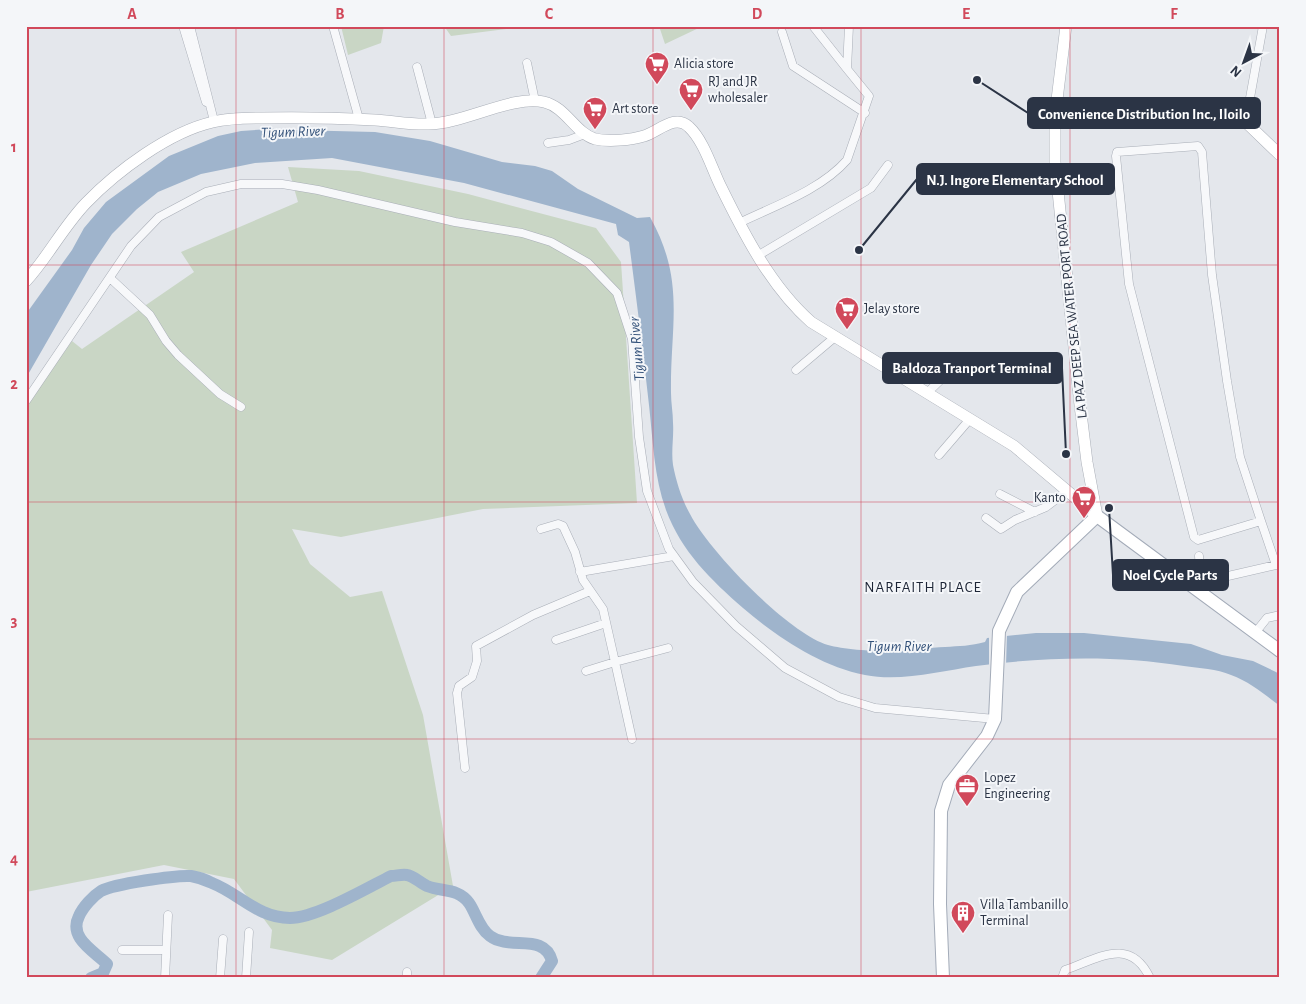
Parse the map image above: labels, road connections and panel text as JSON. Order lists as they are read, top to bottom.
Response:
{
  "streets": {
    "street": ["LA PAZ DEEP SEA WATER PORT ROAD"]
  },
  "districts": ["NARFAITH PLACE"],
  "water": ["Tigum River"],
  "places": {
    "other": [
      "Convenience Distribution Inc., Iloilo",
      "N.J. Ingore Elementary School",
      "Baldoza Tranport Terminal",
      "Noel Cycle Parts"
    ],
    "supermarket": [
      "Alicia store",
      "RJ and JR wholesaler",
      "Art store",
      "Jelay store",
      "Kanto"
    ],
    "office": ["Lopez Engineering"],
    "building": ["Villa Tambanillo Terminal"]
  },
  "north": "bottom left",
  "grid": {
    "columns": [
      "A",
      "B",
      "C",
      "D",
      "E",
      "F"
    ],
    "rows": [
      "1",
      "2",
      "3",
      "4"
    ]
  }
}
